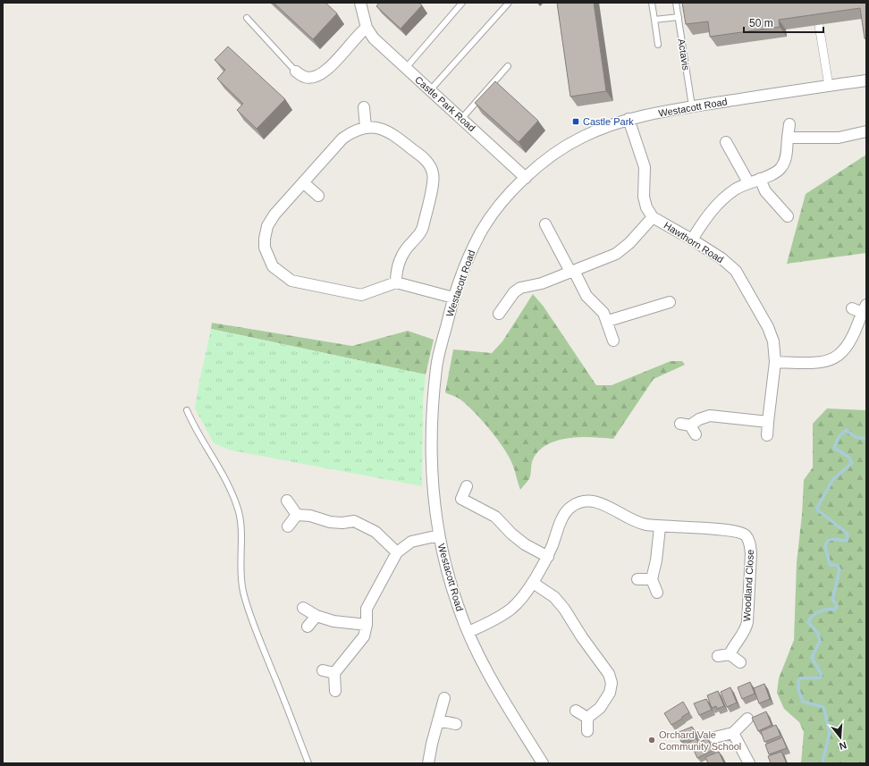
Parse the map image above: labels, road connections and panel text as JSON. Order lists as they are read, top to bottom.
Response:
{
  "streets": {
    "street": [
      "Castle Park Road",
      "Westacott Road",
      "Hawthorn Road",
      "Woodland Close"
    ],
    "lane": ["Actavis"]
  },
  "crossings": [
    ["Actavis", "Westacott Road"],
    ["Castle Park Road", "Westacott Road"],
    ["Westacott Road", "Hawthorn Road"],
    ["Westacott Road", "Woodland Close"]
  ],
  "places": {
    "transit": ["Castle Park"],
    "other": ["Orchard Vale Community School"]
  },
  "scale_bar": "50 m",
  "north": "bottom"
}
